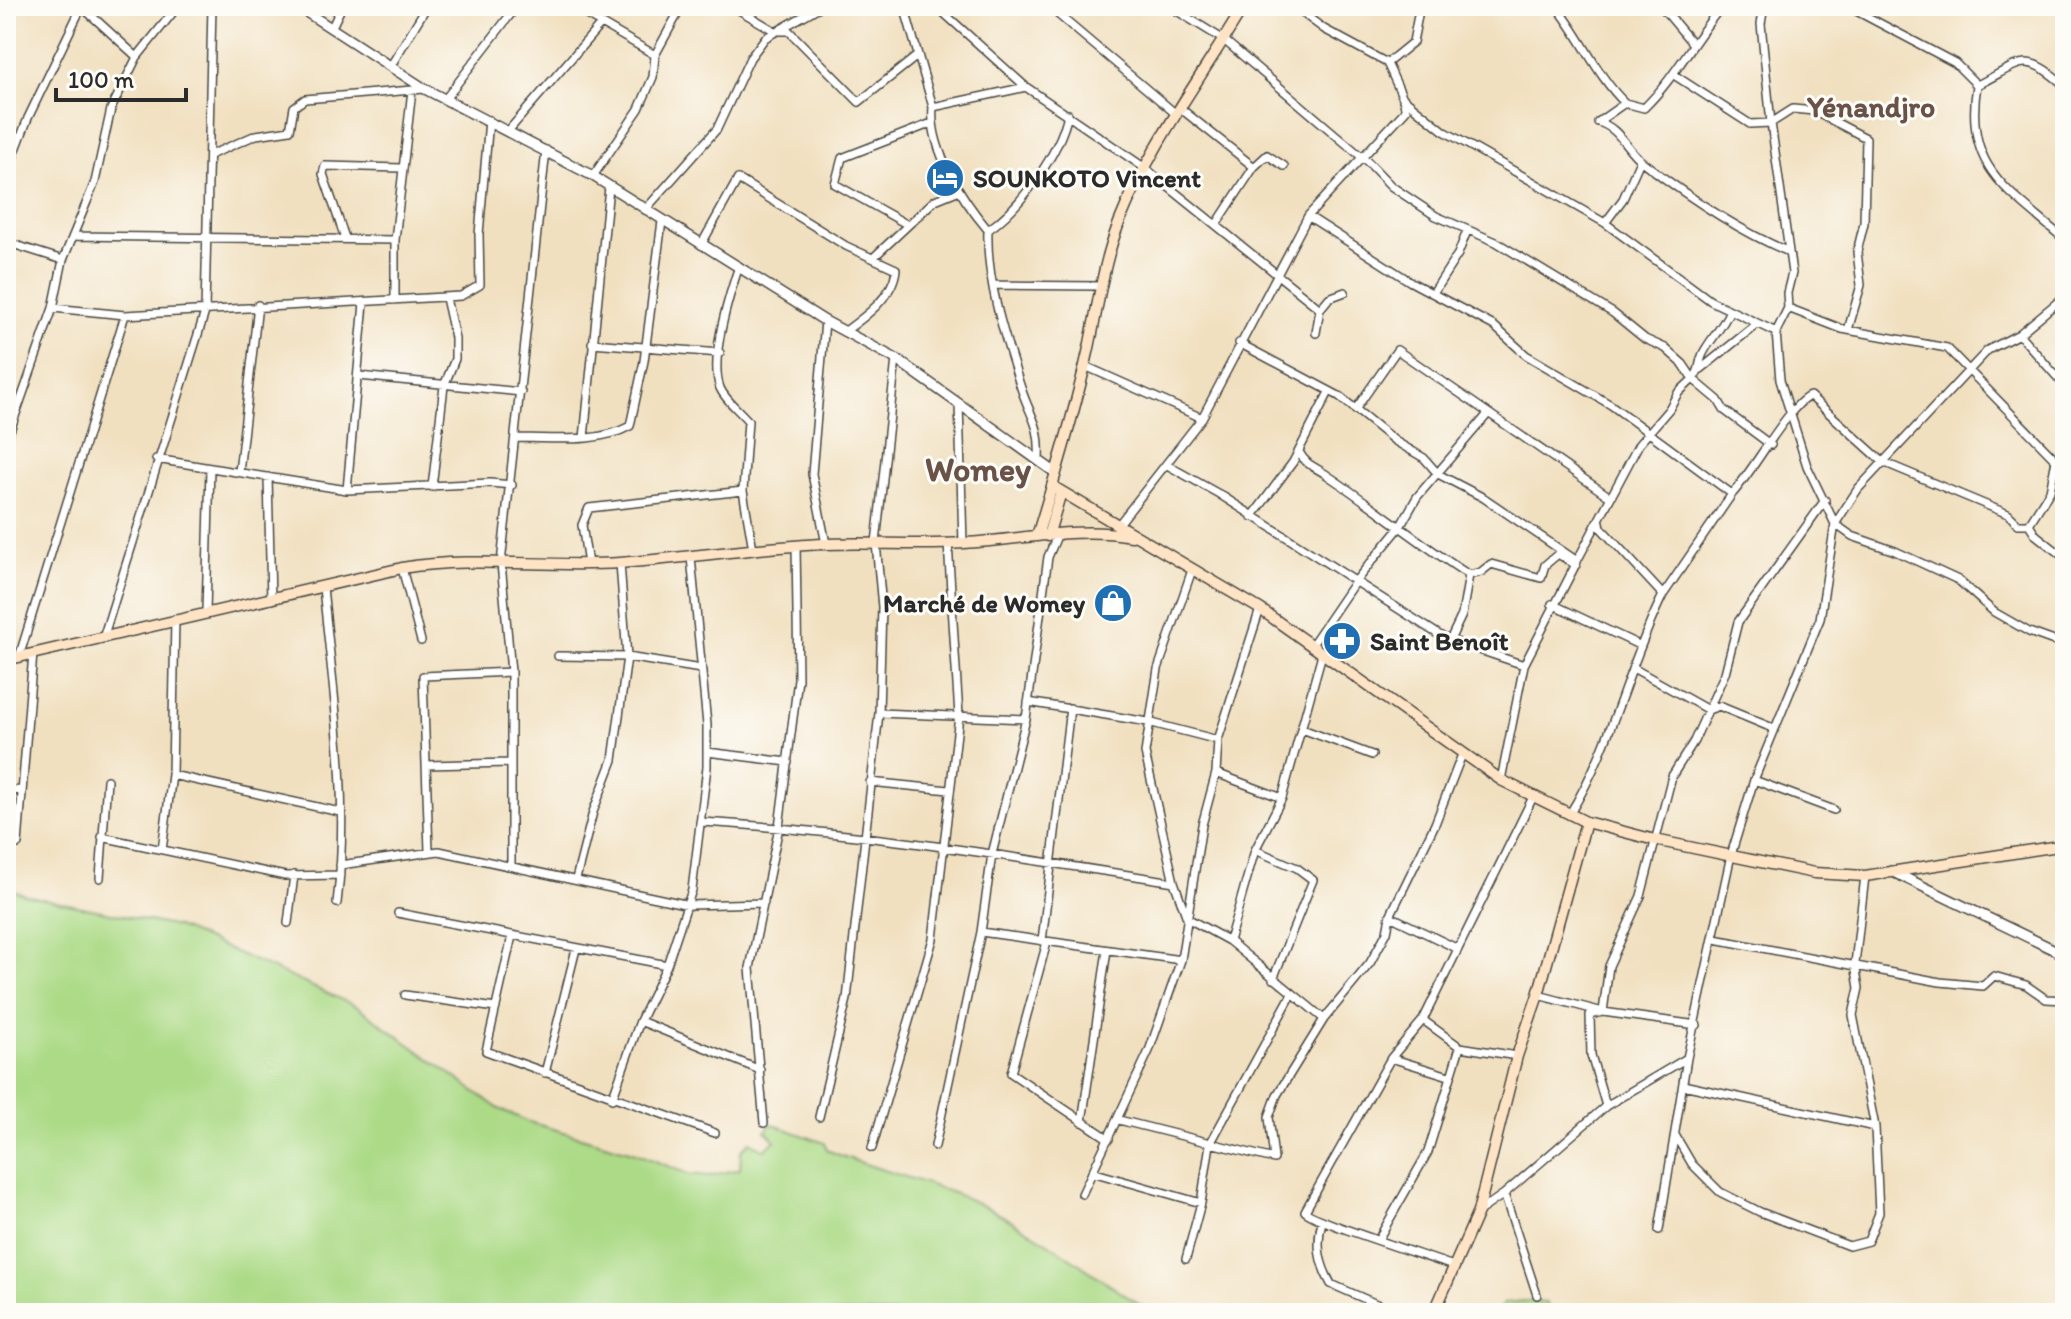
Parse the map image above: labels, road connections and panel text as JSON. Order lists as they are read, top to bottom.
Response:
{
  "districts": ["Yénandjro", "Womey"],
  "places": {
    "hotel": ["SOUNKOTO Vincent"],
    "shop": ["Marché de Womey"],
    "pharmacy": ["Saint Benoît"]
  },
  "scale_bar": "100 m"
}
